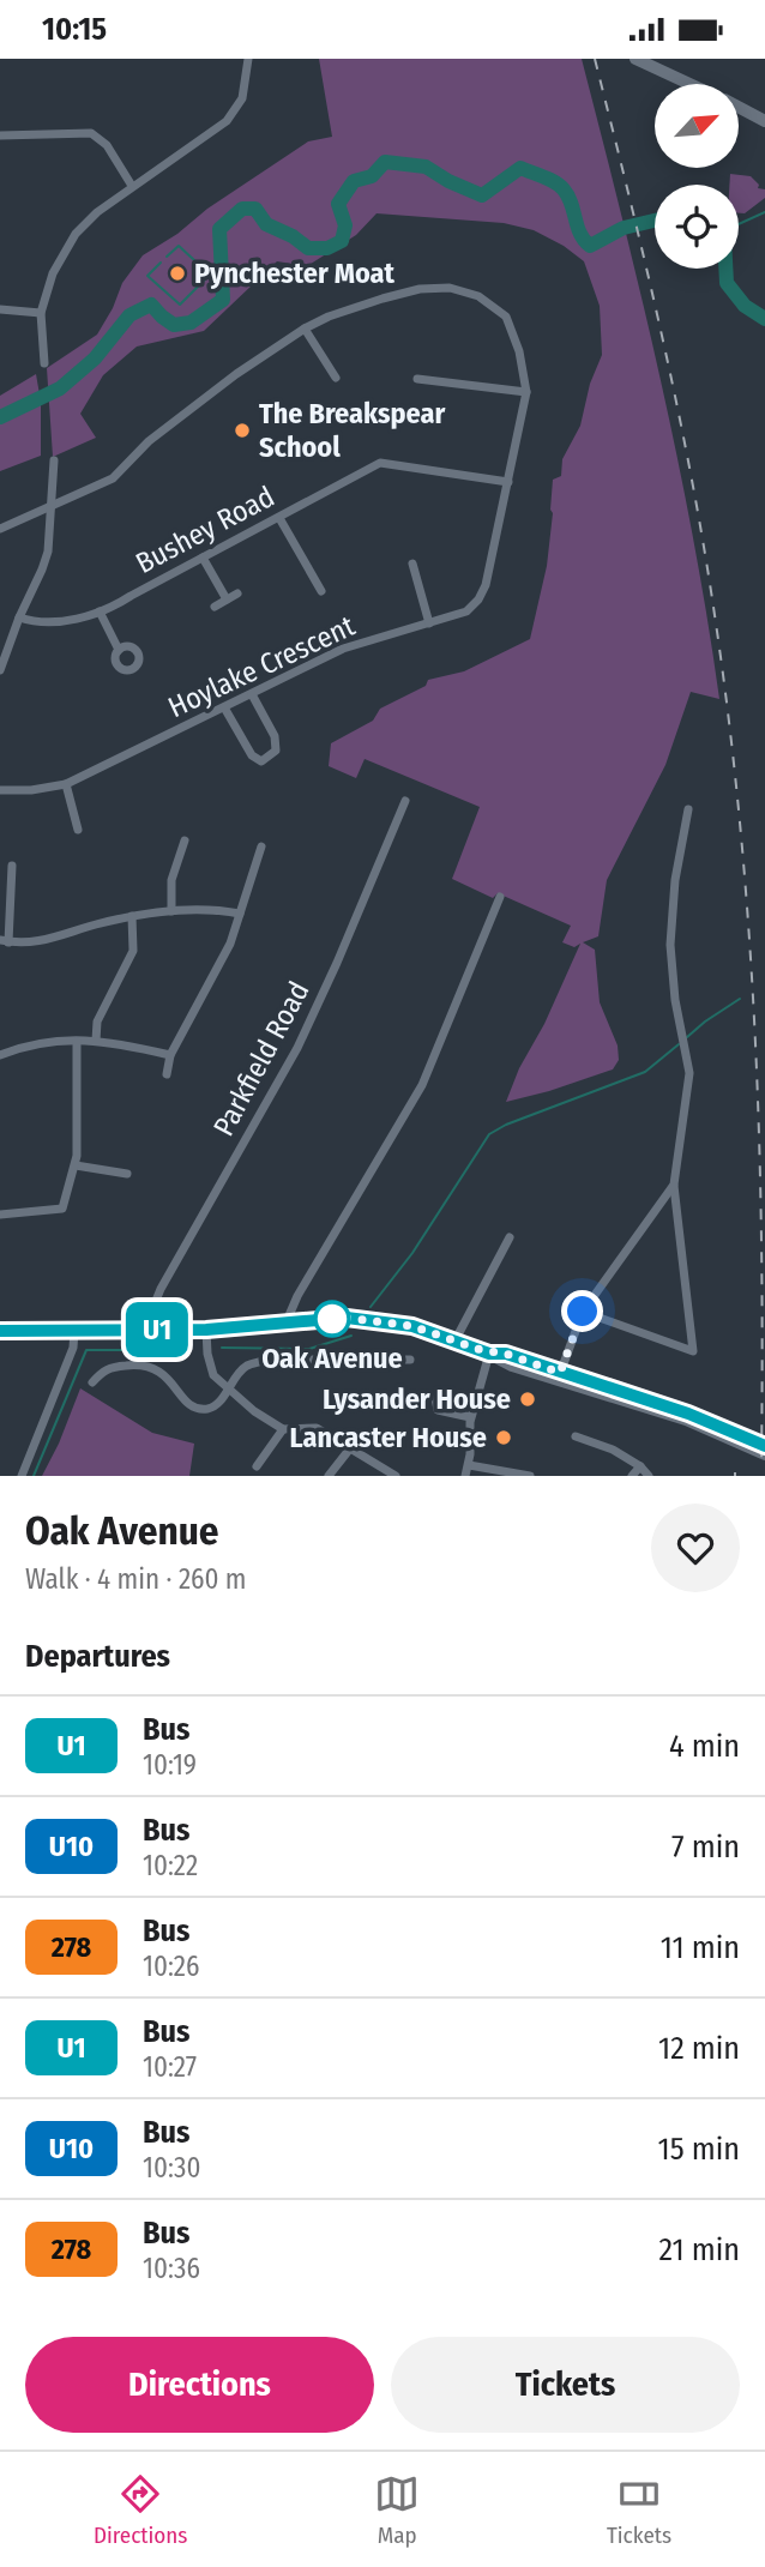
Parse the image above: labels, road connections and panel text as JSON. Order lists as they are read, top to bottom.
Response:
{
  "streets": {
    "street": ["Bushey Road", "Hoylake Crescent", "Parkfield Road"]
  },
  "crossings": [
    ["Bushey Road", "Hoylake Crescent"]
  ],
  "places": [
    "Pynchester Moat",
    "The Breakspear School",
    "Oak Avenue",
    "Lysander House",
    "Lancaster House"
  ],
  "lines": ["bus line U1"],
  "north": "top right",
  "page": {
    "status": "10:15",
    "on_map": "U1",
    "heading": [
      ["Oak Avenue", "Walk · 4 min · 260 m"],
      "Departures"
    ],
    "list": [
      {
        "mark": "U1",
        "name": "Bus",
        "note": "10:19",
        "value": "4 min"
      },
      {
        "mark": "U10",
        "name": "Bus",
        "note": "10:22",
        "value": "7 min"
      },
      {
        "mark": "278",
        "name": "Bus",
        "note": "10:26",
        "value": "11 min"
      },
      {
        "mark": "U1",
        "name": "Bus",
        "note": "10:27",
        "value": "12 min"
      },
      {
        "mark": "U10",
        "name": "Bus",
        "note": "10:30",
        "value": "15 min"
      },
      {
        "mark": "278",
        "name": "Bus",
        "note": "10:36",
        "value": "21 min"
      }
    ],
    "buttons": ["Directions", "Tickets"],
    "tabs": ["Directions", "Map", "Tickets"]
  }
}
